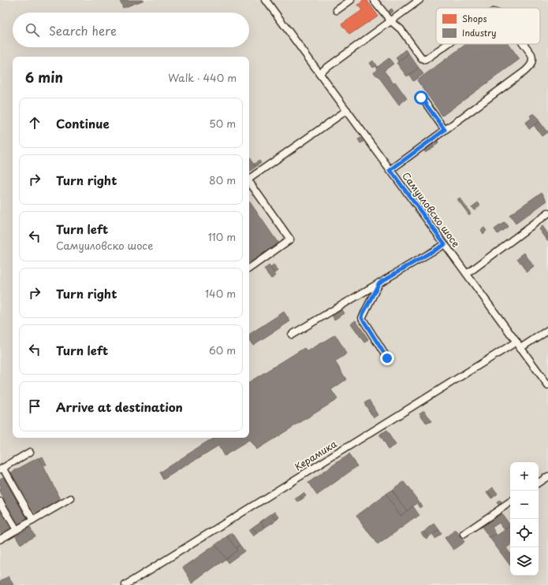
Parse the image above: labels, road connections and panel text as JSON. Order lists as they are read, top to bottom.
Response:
{
  "streets": {
    "street": ["Самуиловско шосе", "Керамика"]
  },
  "crossings": [
    ["Самуиловско шосе", "Керамика"]
  ],
  "legend": ["Shops", "Industry"],
  "page": {
    "search": "Search here",
    "heading": ["6 min", "Walk · 440 m"],
    "list": [
      ["Continue", "50 m"],
      ["Turn right", "80 m"],
      ["Turn left", "Самуиловско шосе", "110 m"],
      ["Turn right", "140 m"],
      ["Turn left", "60 m"],
      "Arrive at destination"
    ],
    "map_buttons": ["+", "−"]
  }
}
